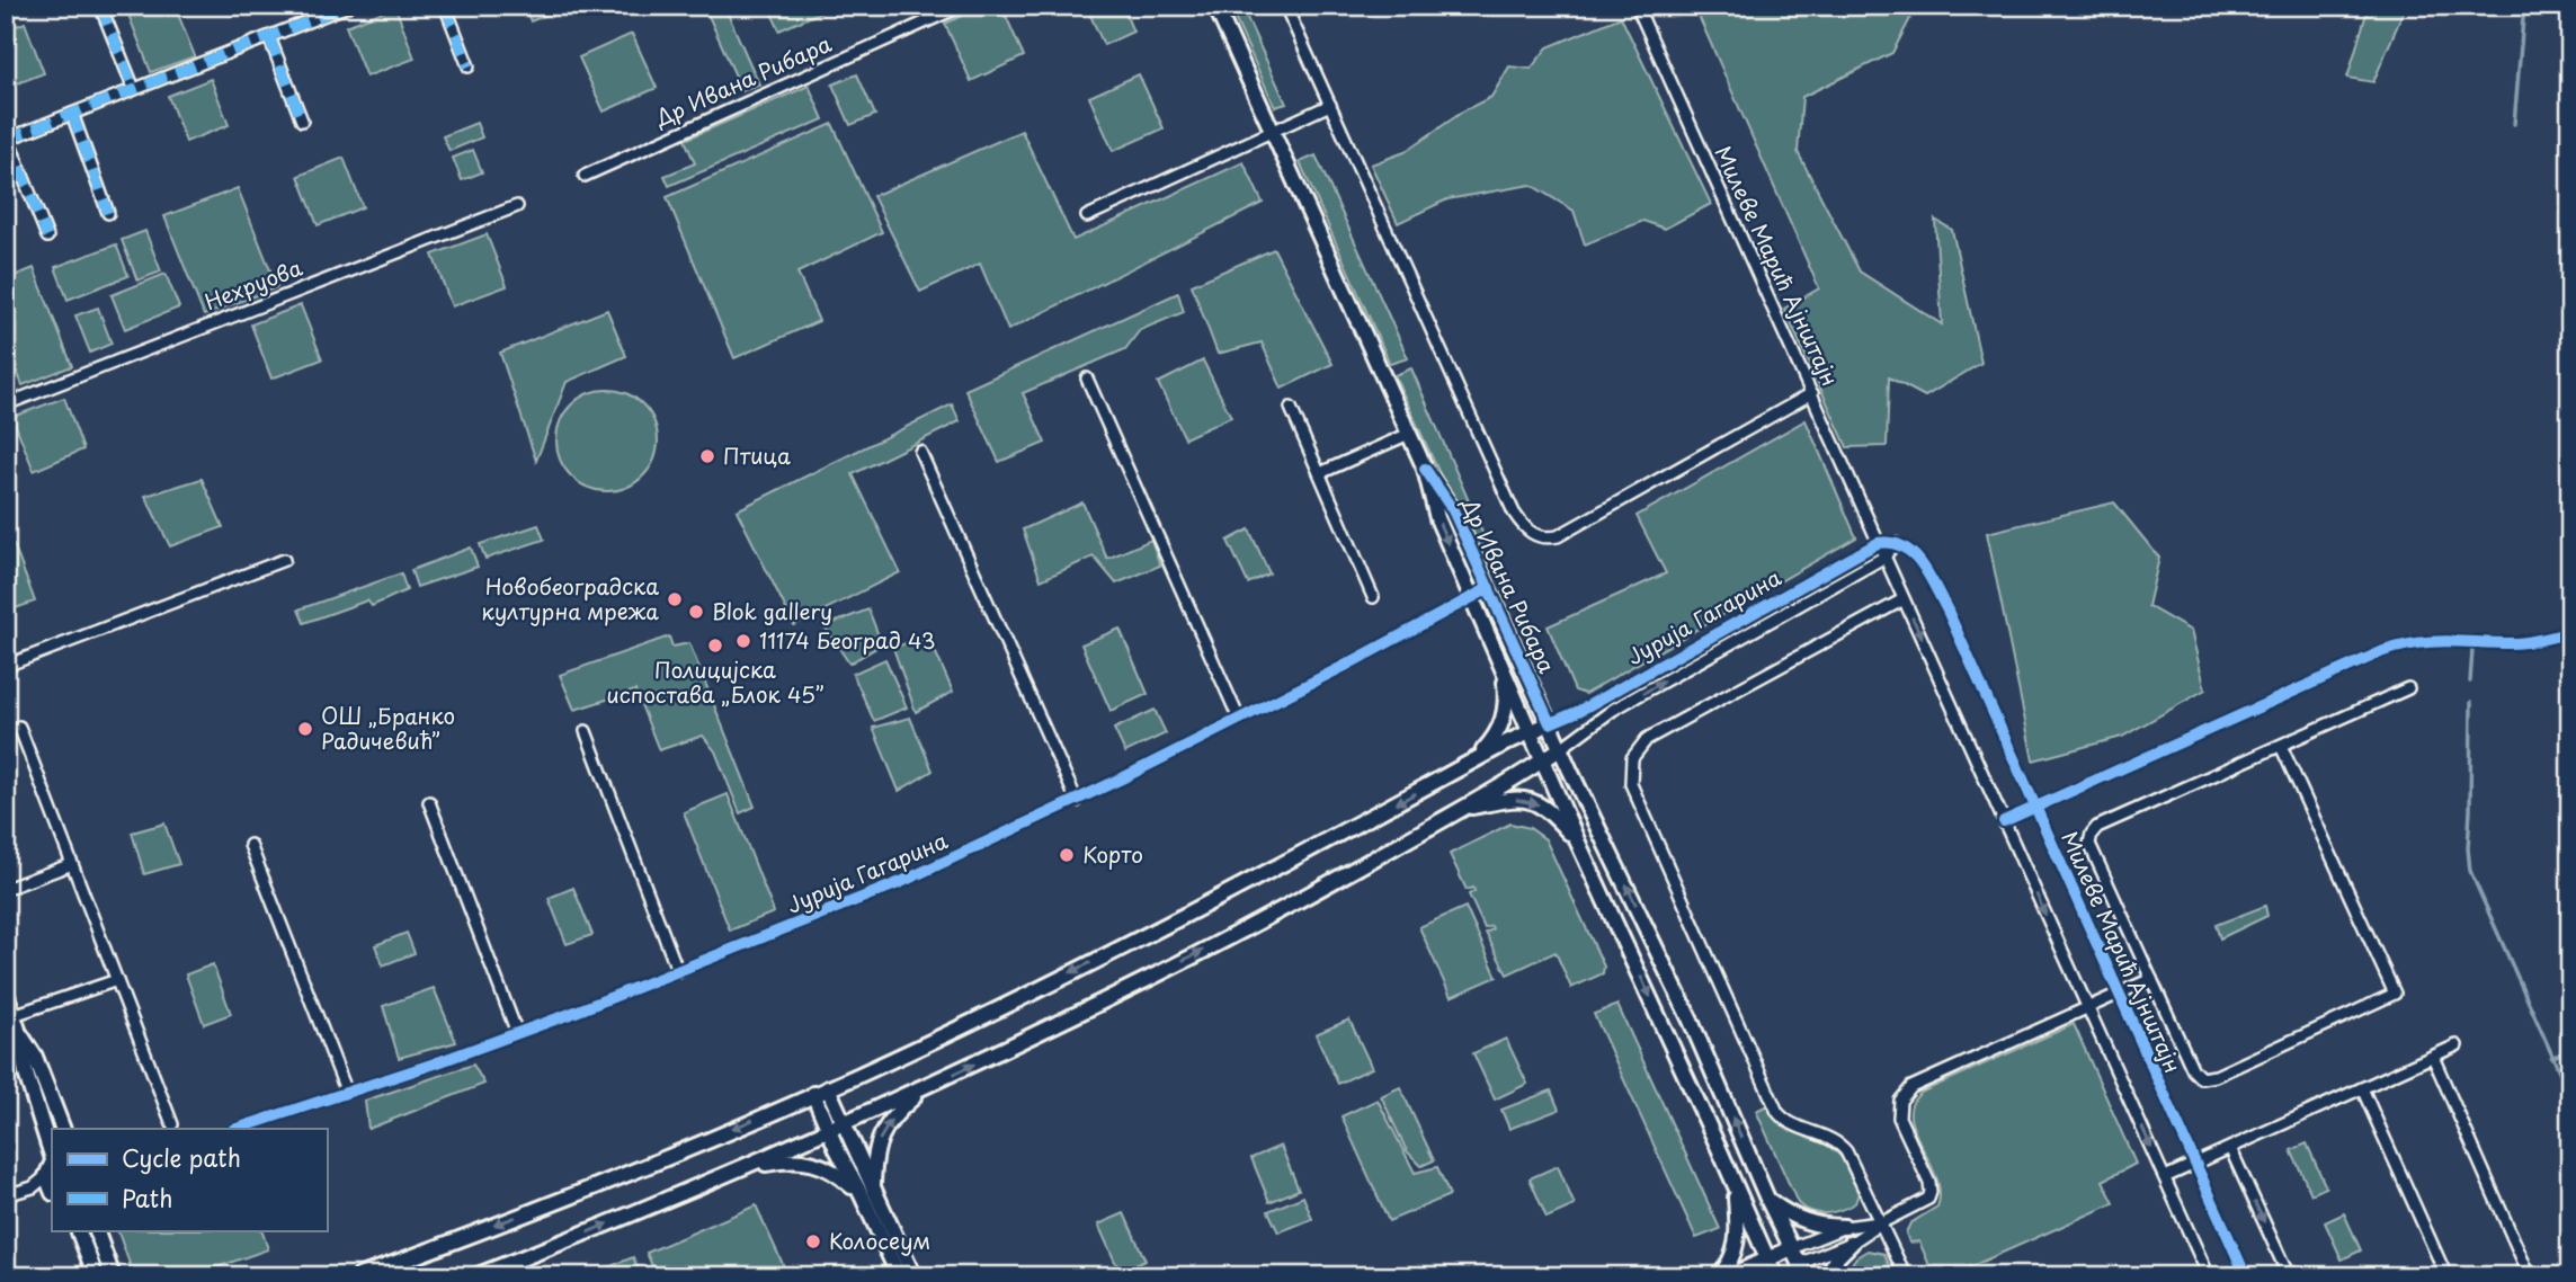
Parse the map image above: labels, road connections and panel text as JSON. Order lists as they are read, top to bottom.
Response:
{
  "streets": {
    "main road": ["Др Ивана Рибара", "Јурија Гагарина"],
    "street": ["Милеве Марић Ајнштајн", "Нехруова"]
  },
  "crossings": [
    ["Др Ивана Рибара", "Милеве Марић Ајнштајн"],
    ["Др Ивана Рибара", "Јурија Гагарина"],
    ["Милеве Марић Ајнштајн", "Јурија Гагарина"]
  ],
  "places": [
    "Птица",
    "Новобеоградска културна мрежа",
    "Blok gallery",
    "11174 Београд 43",
    "Полицијска испостава „Блок 45”",
    "ОШ „Бранко Радичевић”",
    "Корто",
    "Колосеум"
  ],
  "legend": ["Cycle path", "Path"]
}
